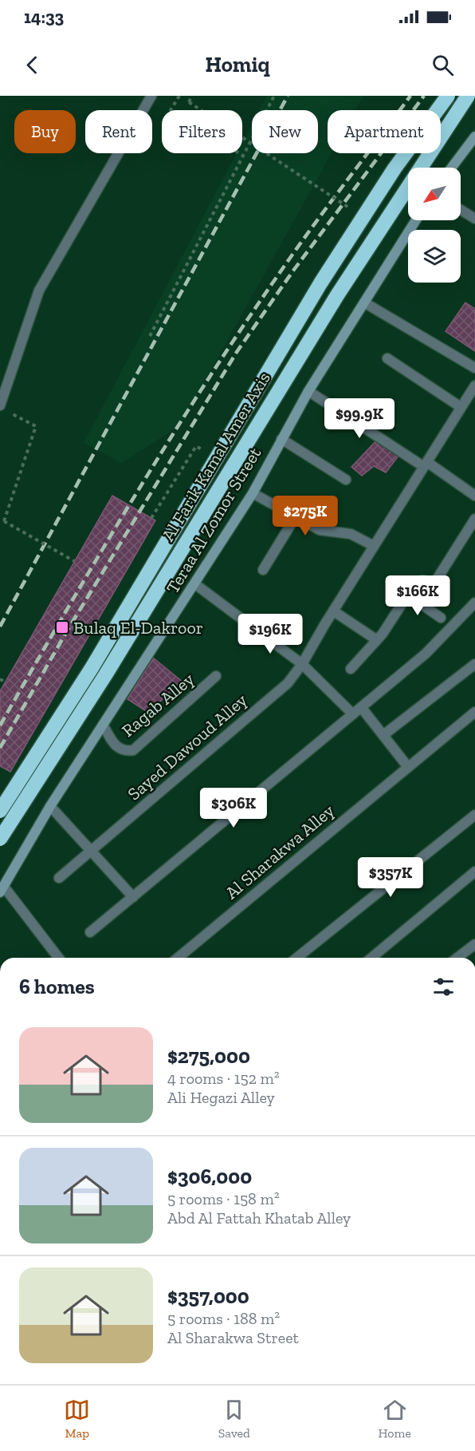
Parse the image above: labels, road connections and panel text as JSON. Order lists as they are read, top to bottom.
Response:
{
  "streets": {
    "highway": ["Al Farik Kamal Amer Axis"],
    "main road": ["Teraa Al Zomor Street"],
    "street": ["Ragab Alley", "Sayed Dawoud Alley", "Al Sharakwa Alley"]
  },
  "crossings": [
    ["Teraa Al Zomor Street", "Ragab Alley"]
  ],
  "places": {
    "transit": ["Bulaq El-Dakroor"]
  },
  "north": "bottom left",
  "page": {
    "status": "14:33",
    "header": "Homiq",
    "chip": [
      "Buy",
      "Rent",
      "Filters",
      "New",
      "Apartment"
    ],
    "price": [
      "$99.9K",
      "$275K",
      "$166K",
      "$196K",
      "$306K",
      "$357K"
    ],
    "heading": "6 homes",
    "list": [
      {
        "name": "$275,000",
        "note": "4 rooms · 152 m² · Ali Hegazi Alley"
      },
      {
        "name": "$306,000",
        "note": "5 rooms · 158 m² · Abd Al Fattah Khatab Alley"
      },
      {
        "name": "$357,000",
        "note": "5 rooms · 188 m² · Al Sharakwa Street"
      }
    ],
    "tabs": ["Map", "Saved", "Home"]
  }
}
